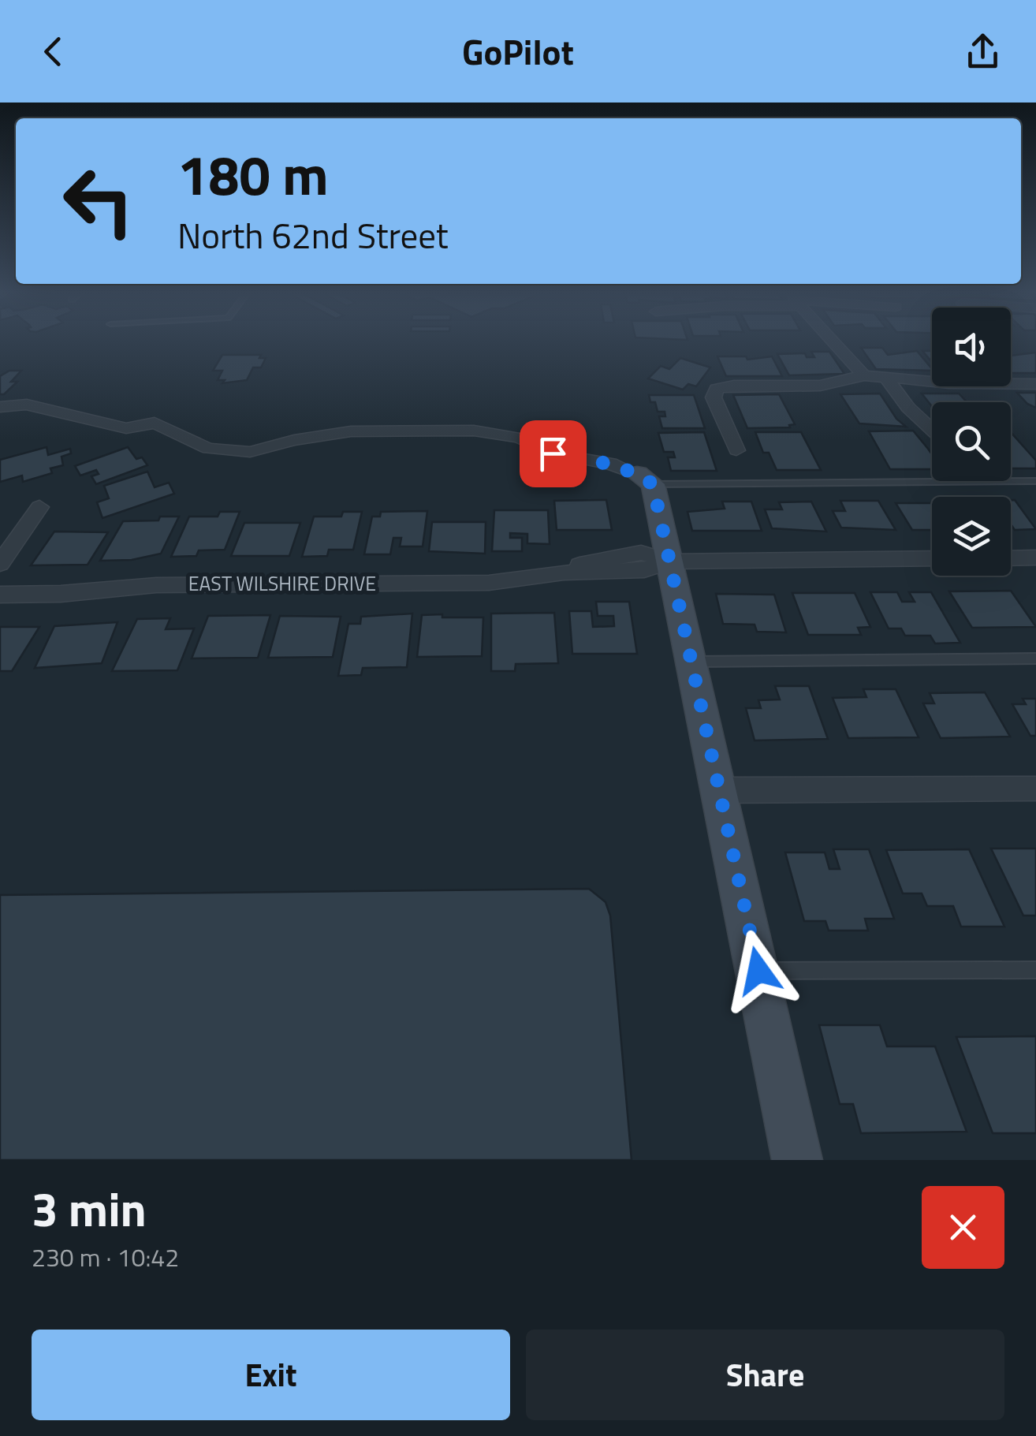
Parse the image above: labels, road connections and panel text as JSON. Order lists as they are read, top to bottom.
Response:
{
  "streets": {
    "street": ["EAST WILSHIRE DRIVE"]
  },
  "page": {
    "header": "GoPilot",
    "turn": ["180 m", "North 62nd Street"],
    "heading": ["3 min", "230 m · 10:42"],
    "buttons": ["Exit", "Share"]
  }
}
